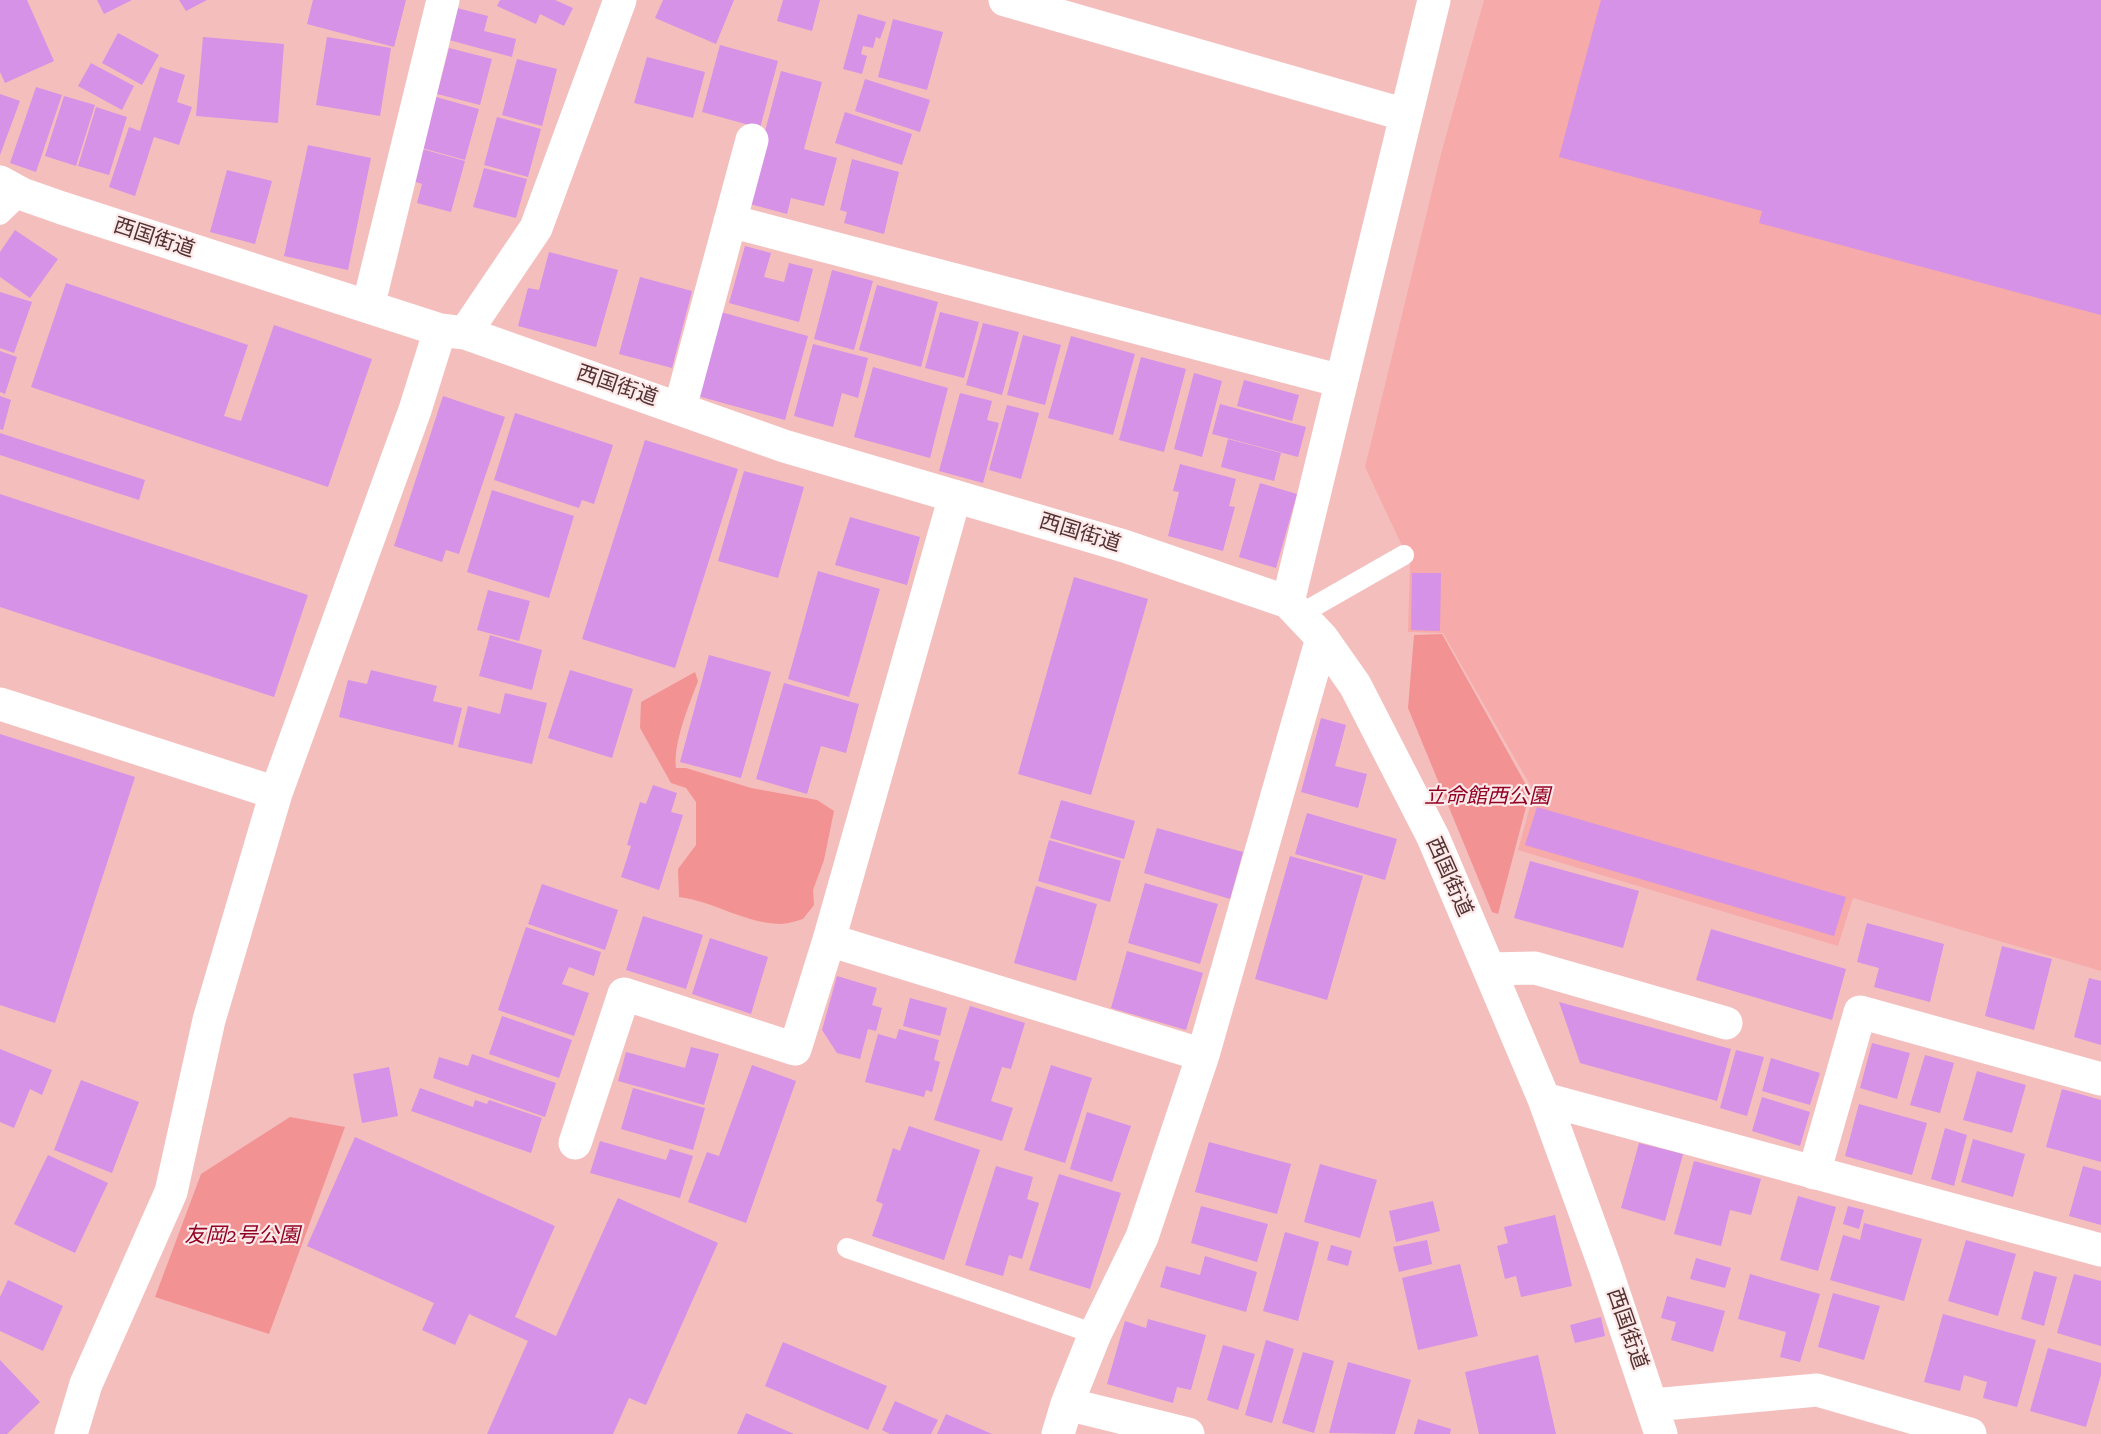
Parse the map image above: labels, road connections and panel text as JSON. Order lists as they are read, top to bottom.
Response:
{
  "streets": {
    "street": ["西国街道"]
  },
  "parks": ["立命館西公園", "友岡2号公園"]
}
